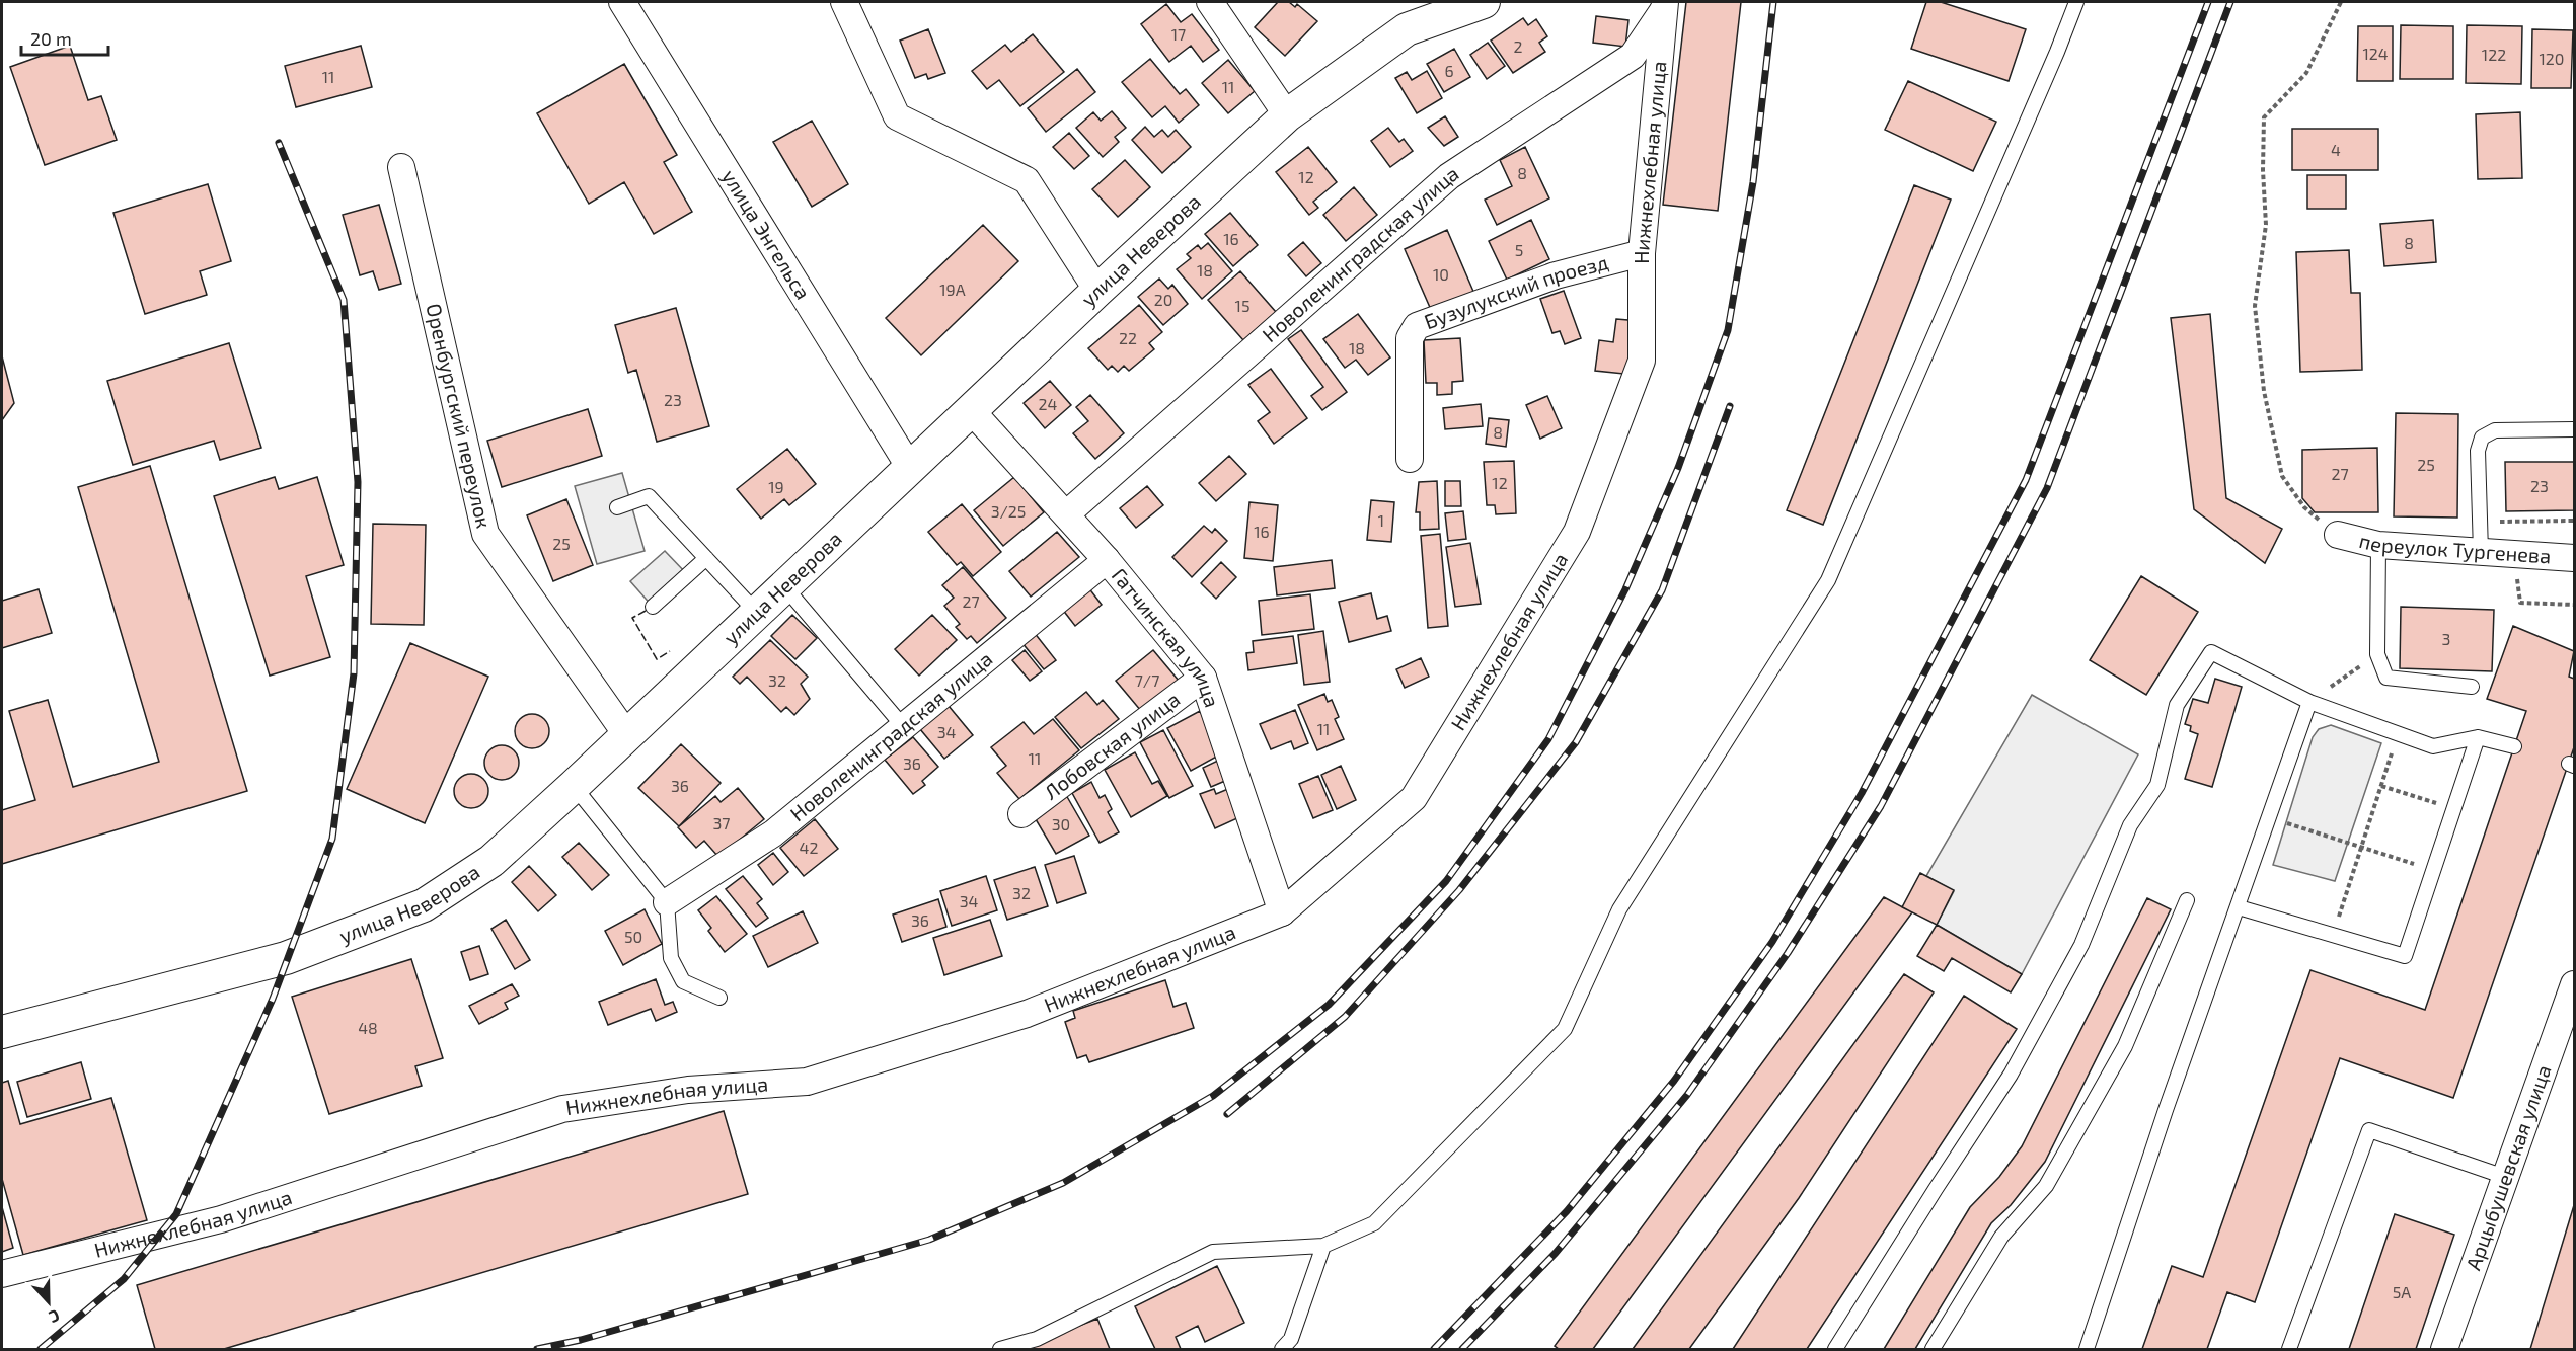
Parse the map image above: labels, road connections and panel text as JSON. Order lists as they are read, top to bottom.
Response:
{
  "streets": {
    "street": [
      "Нижнехлебная улица",
      "улица Энгельса",
      "улица Неверова",
      "Новоленинградская улица",
      "Бузулукский проезд",
      "Оренбургский переулок",
      "переулок Тургенева",
      "Гатчинская улица",
      "Лобовская улица",
      "Арцыбушевская улица"
    ]
  },
  "crossings": [
    ["Нижнехлебная улица", "Новоленинградская улица"],
    ["Нижнехлебная улица", "Бузулукский проезд"],
    ["Нижнехлебная улица", "Гатчинская улица"],
    ["улица Энгельса", "улица Неверова"],
    ["улица Неверова", "Оренбургский переулок"],
    ["улица Неверова", "Гатчинская улица"],
    ["Новоленинградская улица", "Гатчинская улица"],
    ["Гатчинская улица", "Лобовская улица"]
  ],
  "house_numbers": [
    "17",
    "2",
    "124",
    "122",
    "120",
    "6",
    "11",
    "11",
    "4",
    "8",
    "12",
    "16",
    "8",
    "5",
    "18",
    "10",
    "19А",
    "20",
    "15",
    "22",
    "18",
    "23",
    "24",
    "8",
    "25",
    "27",
    "12",
    "23",
    "19",
    "3/25",
    "1",
    "16",
    "25",
    "27",
    "3",
    "32",
    "7/7",
    "11",
    "34",
    "11",
    "36",
    "36",
    "37",
    "30",
    "42",
    "32",
    "34",
    "36",
    "50",
    "48",
    "5А"
  ],
  "scale_bar": "20 m",
  "north": "bottom"
}
